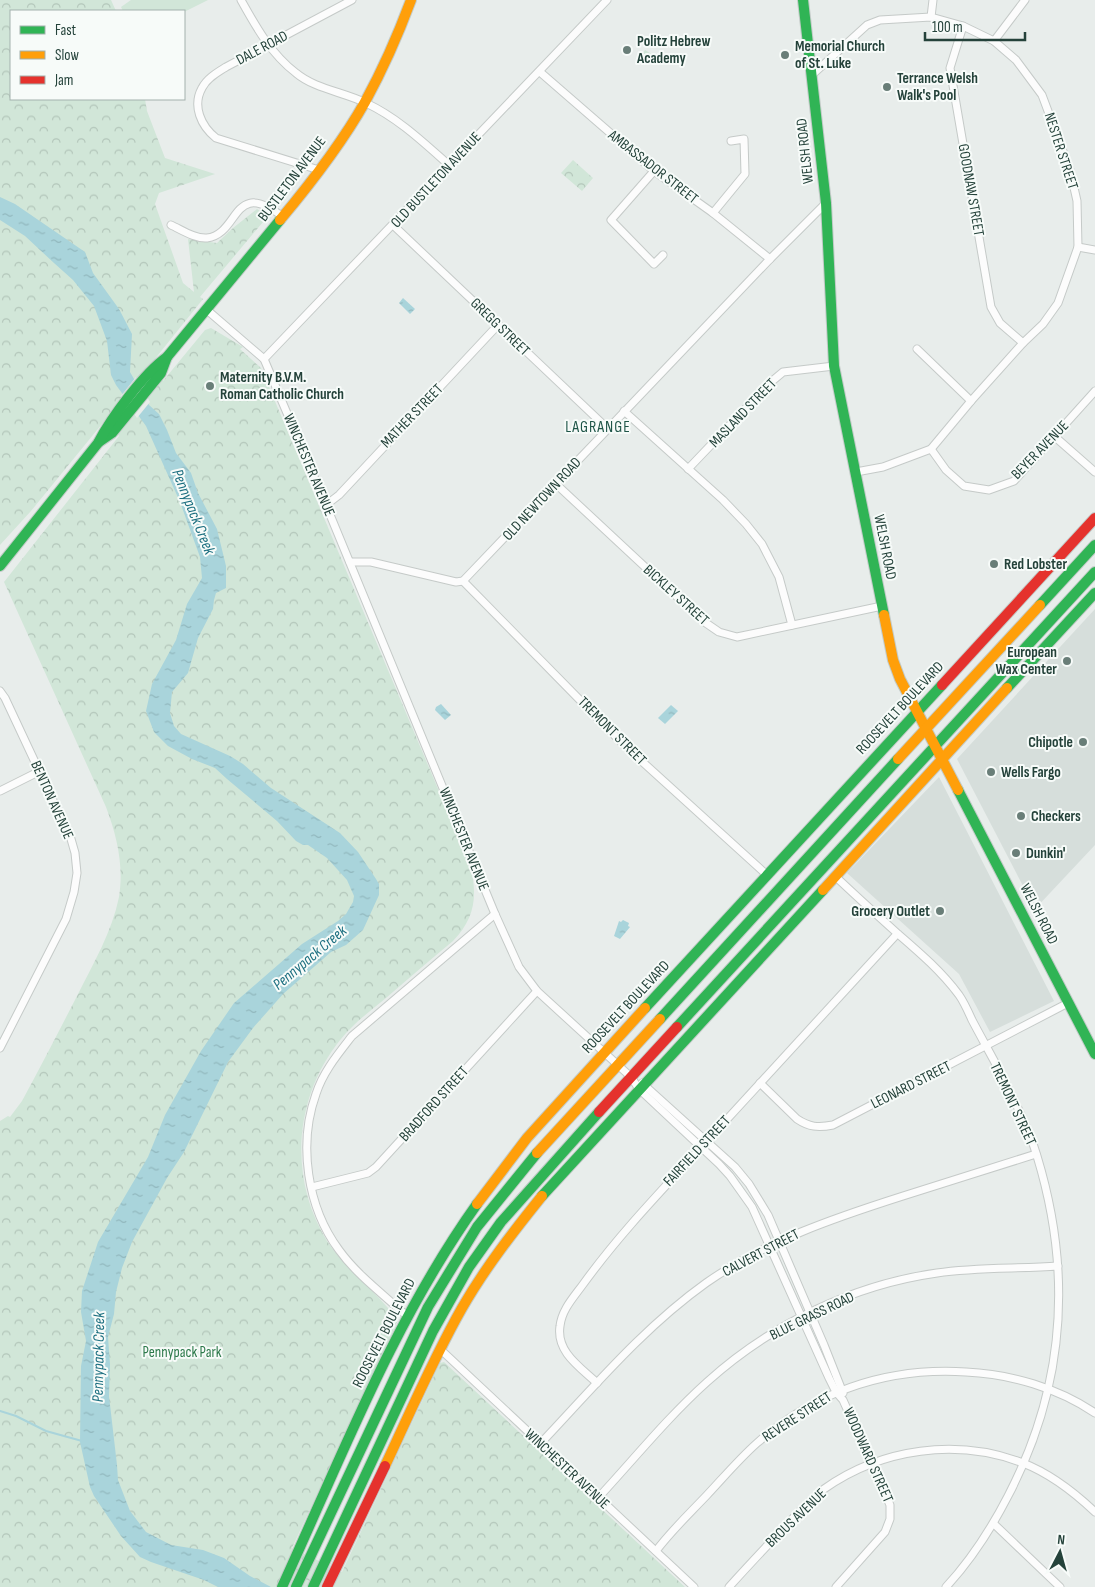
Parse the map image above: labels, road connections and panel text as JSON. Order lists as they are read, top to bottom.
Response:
{
  "streets": {
    "main road": ["WELSH ROAD", "BUSTLETON AVENUE", "ROOSEVELT BOULEVARD"],
    "street": [
      "DALE ROAD",
      "NESTER STREET",
      "AMBASSADOR STREET",
      "OLD BUSTLETON AVENUE",
      "GOODNAW STREET",
      "GREGG STREET",
      "MASLAND STREET",
      "MATHER STREET",
      "BEYER AVENUE",
      "WINCHESTER AVENUE",
      "OLD NEWTOWN ROAD",
      "BICKLEY STREET",
      "TREMONT STREET",
      "BENTON AVENUE",
      "LEONARD STREET",
      "BRADFORD STREET",
      "FAIRFIELD STREET",
      "CALVERT STREET",
      "BLUE GRASS ROAD",
      "REVERE STREET",
      "WOODWARD STREET",
      "BROUS AVENUE"
    ]
  },
  "crossings": [
    ["DALE ROAD", "BUSTLETON AVENUE"],
    ["WELSH ROAD", "NESTER STREET"],
    ["WELSH ROAD", "MASLAND STREET"],
    ["WELSH ROAD", "OLD NEWTOWN ROAD"],
    ["WELSH ROAD", "BICKLEY STREET"],
    ["WELSH ROAD", "ROOSEVELT BOULEVARD"],
    ["WELSH ROAD", "LEONARD STREET"],
    ["NESTER STREET", "GOODNAW STREET"],
    ["NESTER STREET", "BEYER AVENUE"],
    ["AMBASSADOR STREET", "OLD BUSTLETON AVENUE"],
    ["AMBASSADOR STREET", "OLD NEWTOWN ROAD"],
    ["BUSTLETON AVENUE", "WINCHESTER AVENUE"],
    ["OLD BUSTLETON AVENUE", "GREGG STREET"],
    ["OLD BUSTLETON AVENUE", "WINCHESTER AVENUE"],
    ["GREGG STREET", "MATHER STREET"],
    ["GREGG STREET", "OLD NEWTOWN ROAD"],
    ["MATHER STREET", "WINCHESTER AVENUE"],
    ["WINCHESTER AVENUE", "CALVERT STREET"],
    ["WINCHESTER AVENUE", "BLUE GRASS ROAD"],
    ["WINCHESTER AVENUE", "REVERE STREET"],
    ["WINCHESTER AVENUE", "WOODWARD STREET"],
    ["OLD NEWTOWN ROAD", "BICKLEY STREET"],
    ["OLD NEWTOWN ROAD", "TREMONT STREET"],
    ["ROOSEVELT BOULEVARD", "TREMONT STREET"],
    ["ROOSEVELT BOULEVARD", "WOODWARD STREET"],
    ["TREMONT STREET", "LEONARD STREET"],
    ["TREMONT STREET", "FAIRFIELD STREET"],
    ["TREMONT STREET", "CALVERT STREET"],
    ["TREMONT STREET", "BLUE GRASS ROAD"],
    ["TREMONT STREET", "REVERE STREET"],
    ["TREMONT STREET", "BROUS AVENUE"],
    ["LEONARD STREET", "FAIRFIELD STREET"],
    ["BRADFORD STREET", "WOODWARD STREET"],
    ["FAIRFIELD STREET", "CALVERT STREET"],
    ["FAIRFIELD STREET", "WOODWARD STREET"],
    ["CALVERT STREET", "WOODWARD STREET"],
    ["BLUE GRASS ROAD", "WOODWARD STREET"],
    ["REVERE STREET", "WOODWARD STREET"],
    ["WOODWARD STREET", "BROUS AVENUE"]
  ],
  "districts": ["LAGRANGE"],
  "water": ["Pennypack Creek"],
  "parks": ["Pennypack Park"],
  "places": [
    "Politz Hebrew Academy",
    "Memorial Church of St. Luke",
    "Terrance Welsh Walk's Pool",
    "Maternity B.V.M. Roman Catholic Church",
    "Red Lobster",
    "European Wax Center",
    "Chipotle",
    "Wells Fargo",
    "Checkers",
    "Dunkin'",
    "Grocery Outlet"
  ],
  "legend": ["Fast", "Slow", "Jam"],
  "scale_bar": "100 m",
  "north": "top"
}
